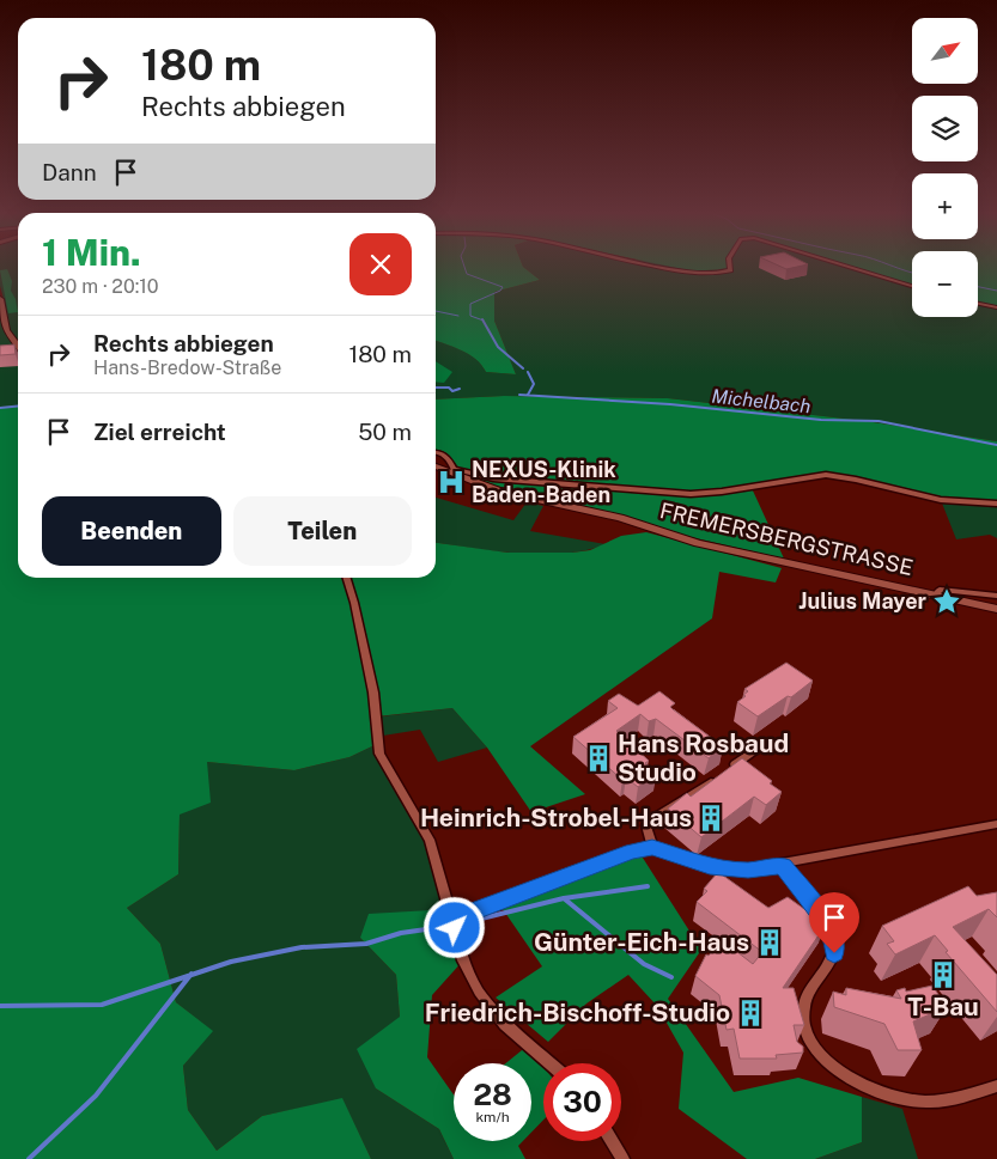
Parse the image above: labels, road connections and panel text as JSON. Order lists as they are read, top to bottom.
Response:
{
  "streets": {
    "main road": ["FREMERSBERGSTRASSE"]
  },
  "water": ["Michelbach"],
  "places": {
    "hospital": ["NEXUS-Klinik Baden-Baden"],
    "place": ["Julius Mayer"],
    "building": [
      "Hans Rosbaud Studio",
      "Heinrich-Strobel-Haus",
      "Günter-Eich-Haus",
      "T-Bau",
      "Friedrich-Bischoff-Studio"
    ]
  },
  "north": "top right",
  "page": {
    "map_buttons": ["+", "−"],
    "turn": ["180 m", "Rechts abbiegen"],
    "then": "Dann",
    "heading": ["1 Min.", "230 m · 20:10"],
    "list": [
      {
        "name": "Rechts abbiegen",
        "note": "Hans-Bredow-Straße",
        "value": "180 m"
      },
      {
        "name": "Ziel erreicht",
        "value": "50 m"
      }
    ],
    "buttons": ["Beenden", "Teilen"],
    "speed": "28 km/h",
    "limit": "30"
  }
}
